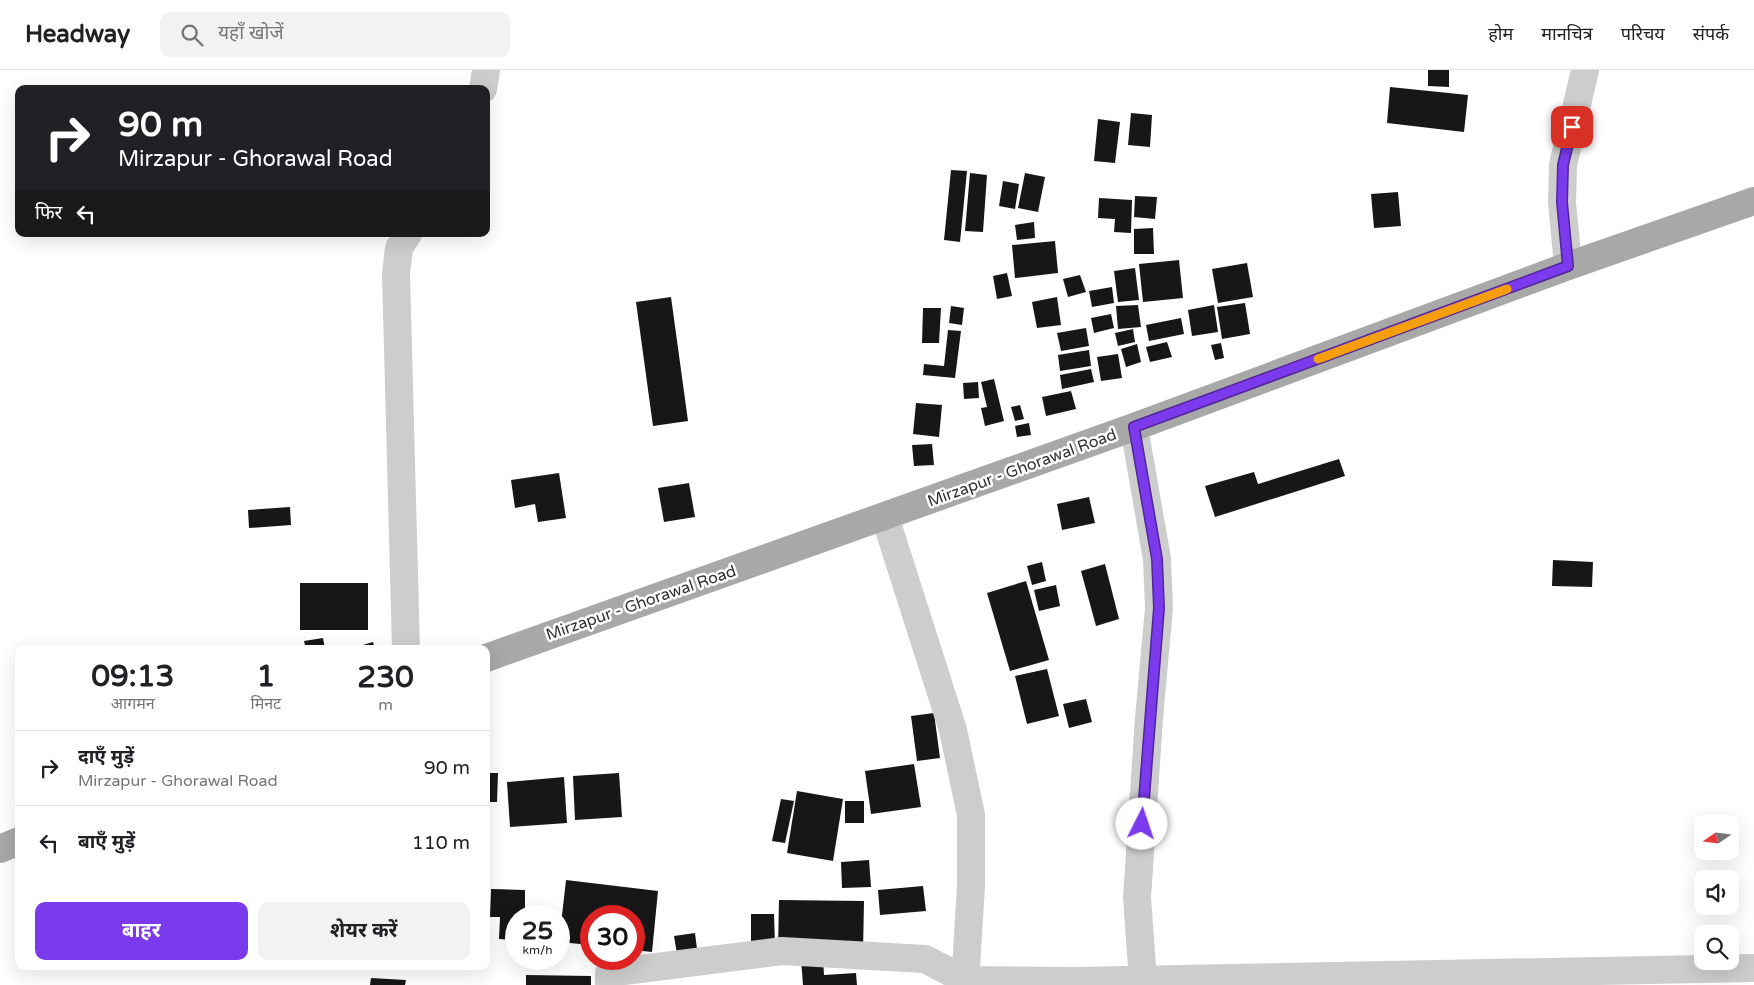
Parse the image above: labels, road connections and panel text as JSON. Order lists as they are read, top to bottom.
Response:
{
  "streets": {
    "main road": ["Mirzapur - Ghorawal Road"]
  },
  "north": "left",
  "page": {
    "header": "Headway",
    "search": "यहाँ खोजें",
    "nav": [
      "होम",
      "मानचित्र",
      "परिचय",
      "संपर्क"
    ],
    "turn": ["90 m", "Mirzapur - Ghorawal Road"],
    "then": "फिर",
    "eta": [
      "09:13",
      "आगमन",
      "1",
      "मिनट",
      "230",
      "m"
    ],
    "list": [
      {
        "name": "दाएँ मुड़ें",
        "note": "Mirzapur - Ghorawal Road",
        "value": "90 m"
      },
      {
        "name": "बाएँ मुड़ें",
        "value": "110 m"
      }
    ],
    "buttons": ["बाहर", "शेयर करें"],
    "speed": "25 km/h",
    "limit": "30"
  }
}
